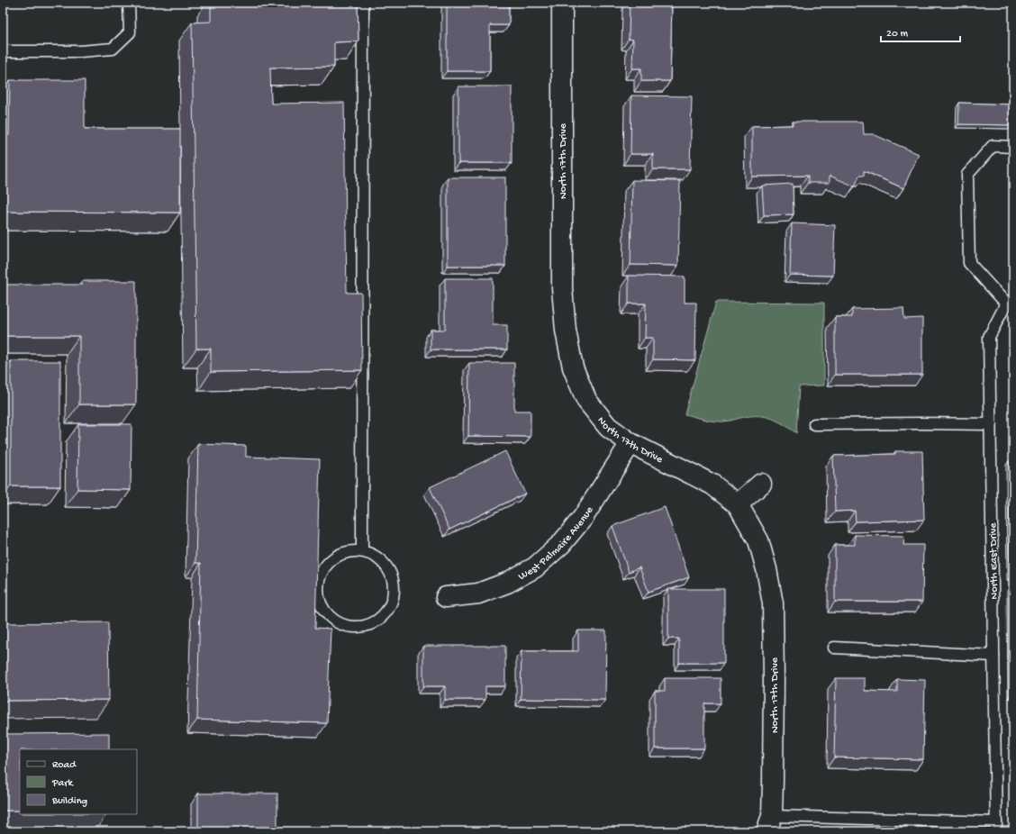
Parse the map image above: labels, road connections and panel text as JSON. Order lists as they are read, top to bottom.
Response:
{
  "streets": {
    "street": ["North 17th Drive", "West Palmaire Avenue"],
    "lane": ["North East Drive"]
  },
  "crossings": [
    ["North 17th Drive", "West Palmaire Avenue"]
  ],
  "legend": ["Road", "Park", "Building"],
  "scale_bar": "20 m"
}
